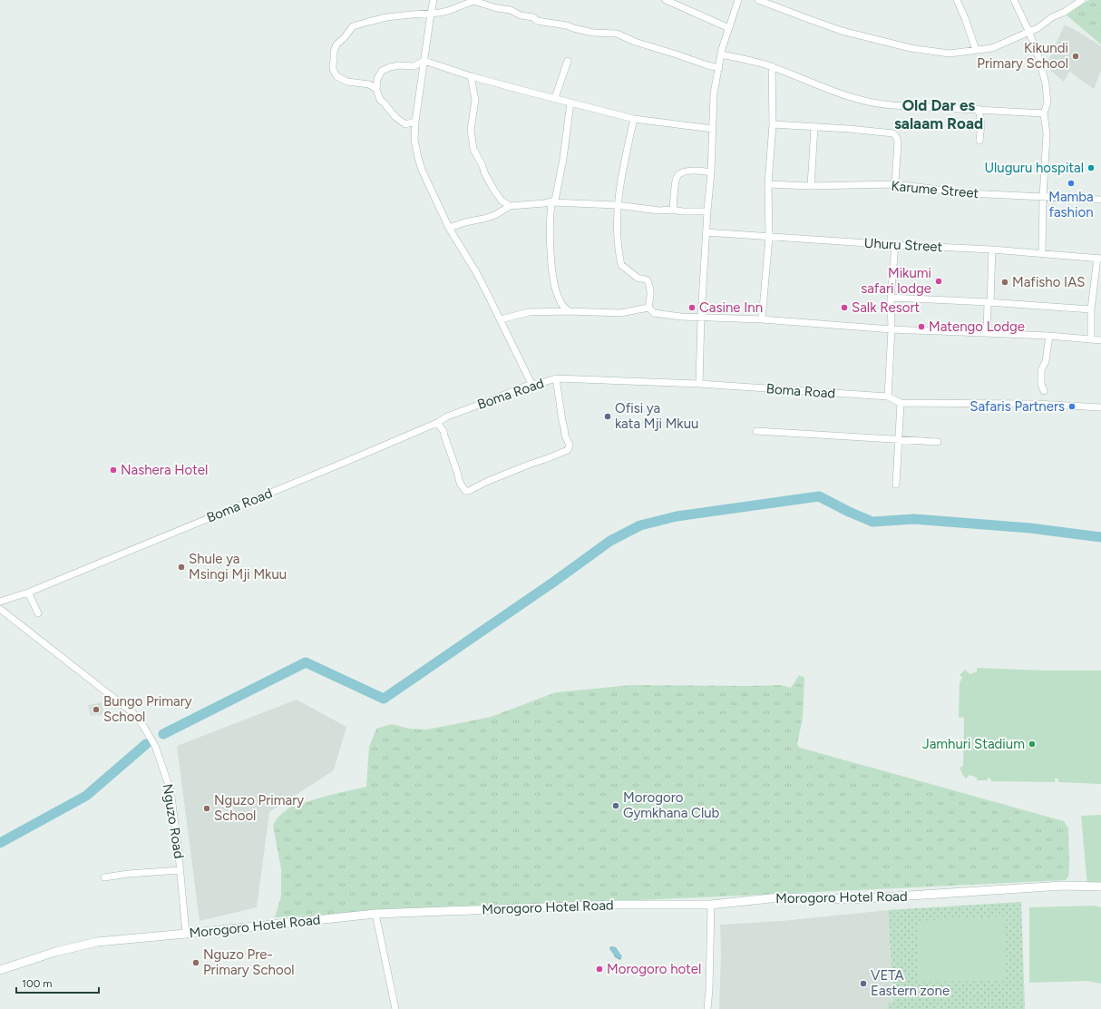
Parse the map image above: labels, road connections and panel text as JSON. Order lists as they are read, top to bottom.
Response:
{
  "streets": {
    "street": [
      "Karume Street",
      "Uhuru Street",
      "Boma Road",
      "Nguzo Road",
      "Morogoro Hotel Road"
    ]
  },
  "crossings": [
    ["Nguzo Road", "Morogoro Hotel Road"]
  ],
  "districts": ["Old Dar es salaam Road"],
  "places": [
    "Kikundi Primary School",
    "Uluguru hospital",
    "Mamba fashion",
    "Mikumi safari lodge",
    "Mafisho IAS",
    "Casine Inn",
    "Salk Resort",
    "Matengo Lodge",
    "Safaris Partners",
    "Ofisi ya kata Mji Mkuu",
    "Nashera Hotel",
    "Shule ya Msingi Mji Mkuu",
    "Bungo Primary School",
    "Jamhuri Stadium",
    "Morogoro Gymkhana Club",
    "Nguzo Primary School",
    "Nguzo Pre- Primary School",
    "Morogoro hotel",
    "VETA Eastern zone"
  ],
  "scale_bar": "100 m"
}
